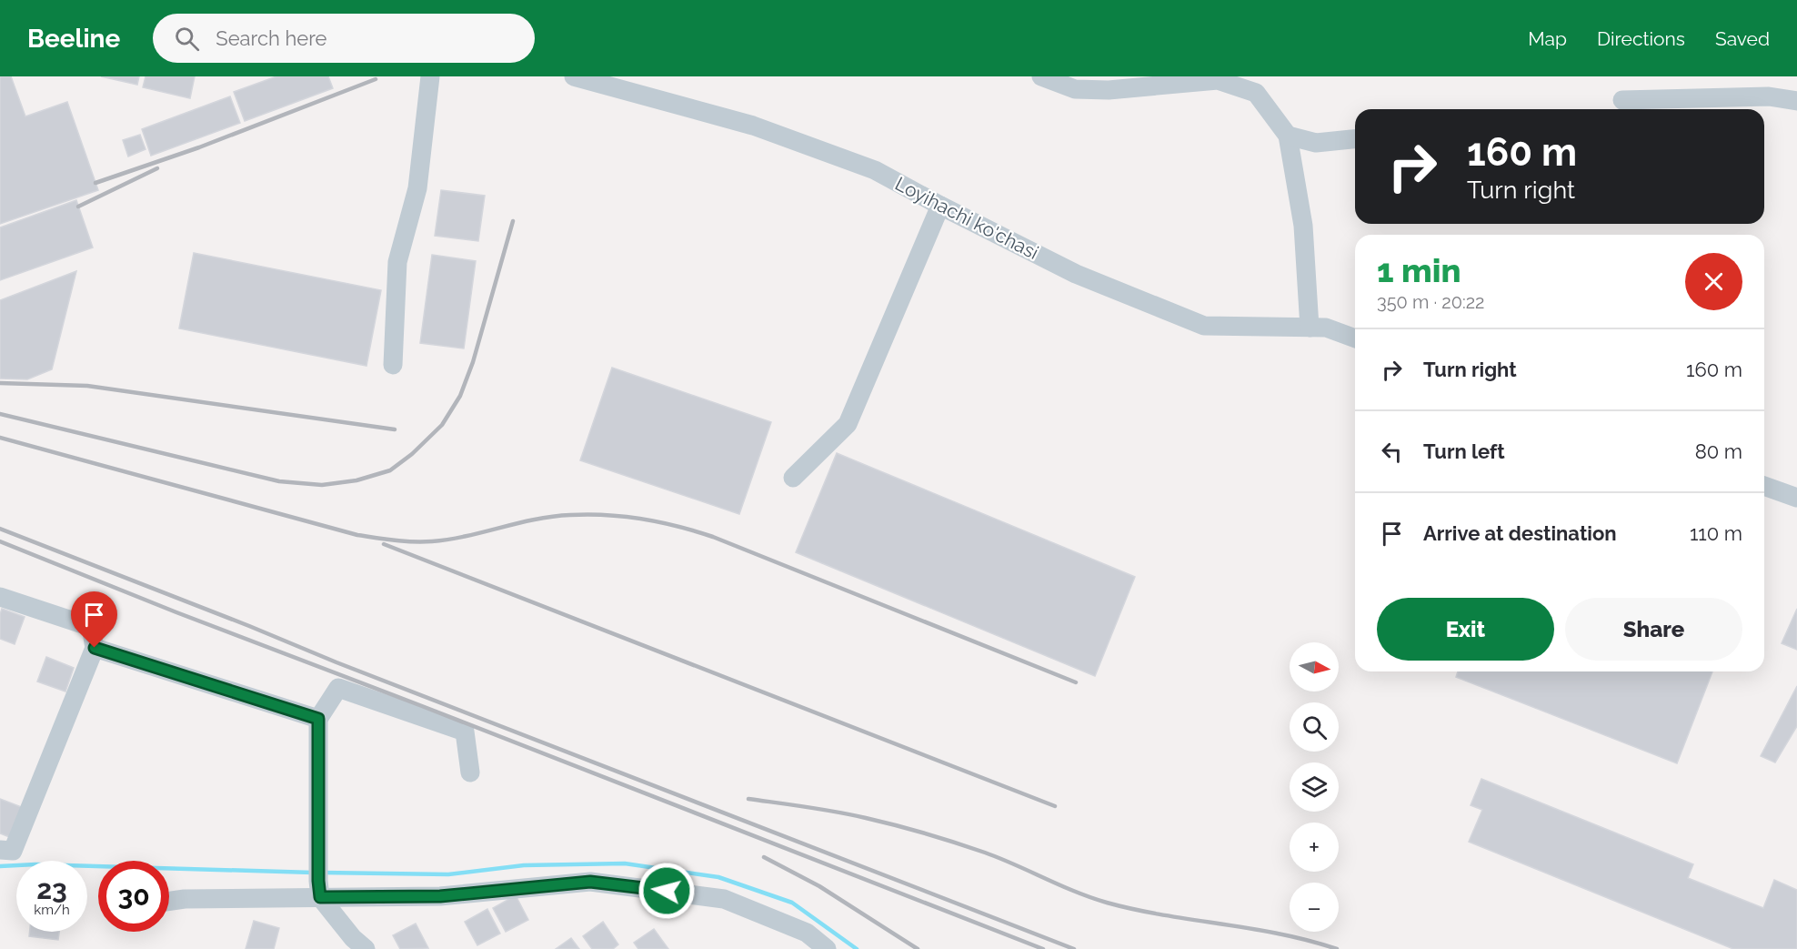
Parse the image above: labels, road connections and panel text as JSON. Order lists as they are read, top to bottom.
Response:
{
  "streets": {
    "street": ["Loyihachi ko'chasi"]
  },
  "north": "right",
  "page": {
    "header": "Beeline",
    "search": "Search here",
    "nav": ["Map", "Directions", "Saved"],
    "turn": ["160 m", "Turn right"],
    "heading": ["1 min", "350 m · 20:22"],
    "list": [
      {
        "name": "Turn right",
        "value": "160 m"
      },
      {
        "name": "Turn left",
        "value": "80 m"
      },
      {
        "name": "Arrive at destination",
        "value": "110 m"
      }
    ],
    "buttons": ["Exit", "Share"],
    "map_buttons": ["+", "−"],
    "speed": "23 km/h",
    "limit": "30"
  }
}
